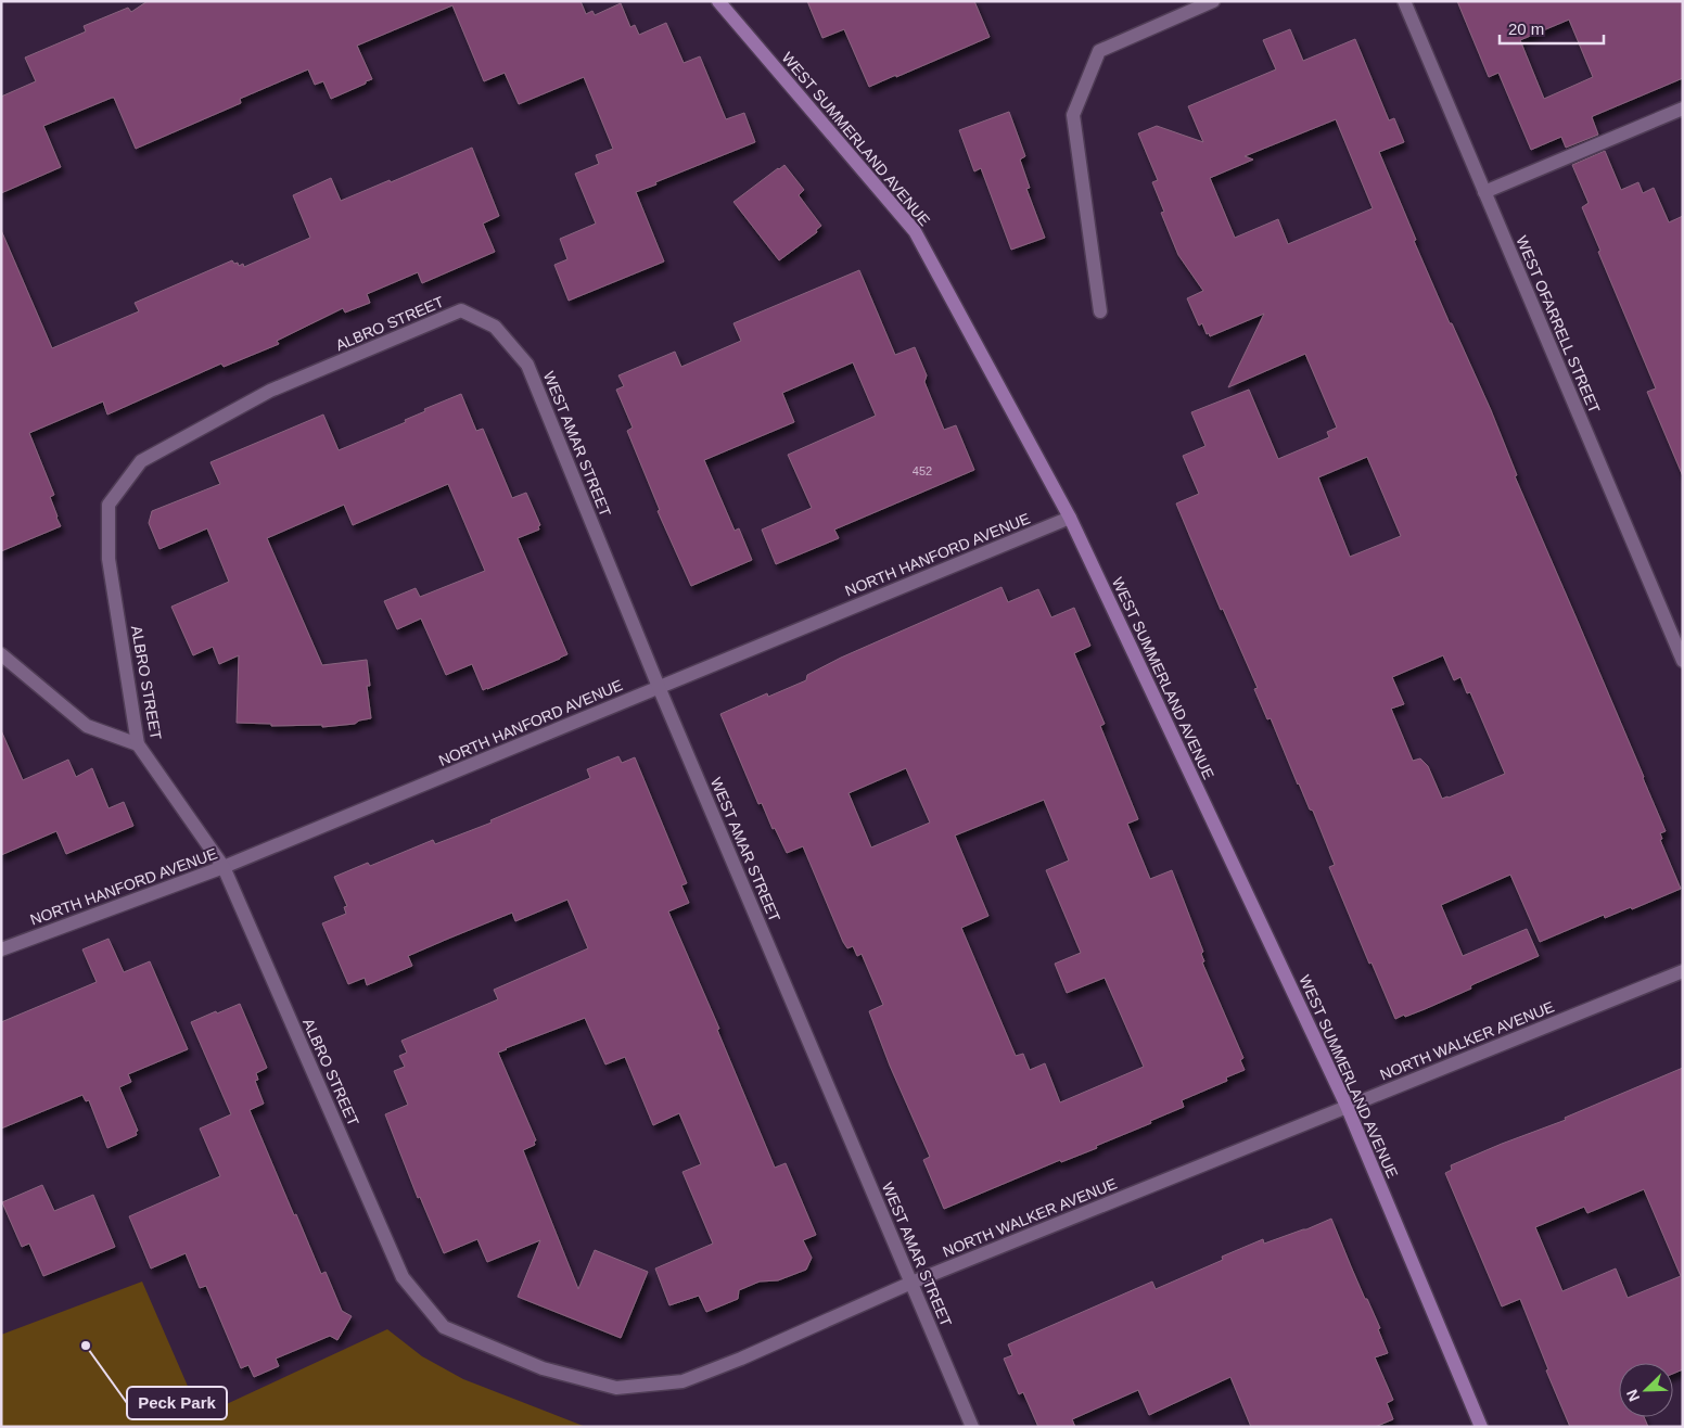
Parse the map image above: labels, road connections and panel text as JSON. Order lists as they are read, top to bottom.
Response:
{
  "streets": {
    "main road": ["WEST SUMMERLAND AVENUE"],
    "street": [
      "ALBRO STREET",
      "WEST OFARRELL STREET",
      "WEST AMAR STREET",
      "NORTH HANFORD AVENUE",
      "NORTH WALKER AVENUE"
    ]
  },
  "crossings": [
    ["WEST SUMMERLAND AVENUE", "NORTH HANFORD AVENUE"],
    ["WEST SUMMERLAND AVENUE", "NORTH WALKER AVENUE"],
    ["ALBRO STREET", "WEST AMAR STREET"],
    ["ALBRO STREET", "NORTH HANFORD AVENUE"],
    ["ALBRO STREET", "NORTH WALKER AVENUE"],
    ["WEST AMAR STREET", "NORTH HANFORD AVENUE"],
    ["WEST AMAR STREET", "NORTH WALKER AVENUE"]
  ],
  "places": ["Peck Park"],
  "house_numbers": ["452"],
  "scale_bar": "20 m",
  "north": "bottom left"
}
